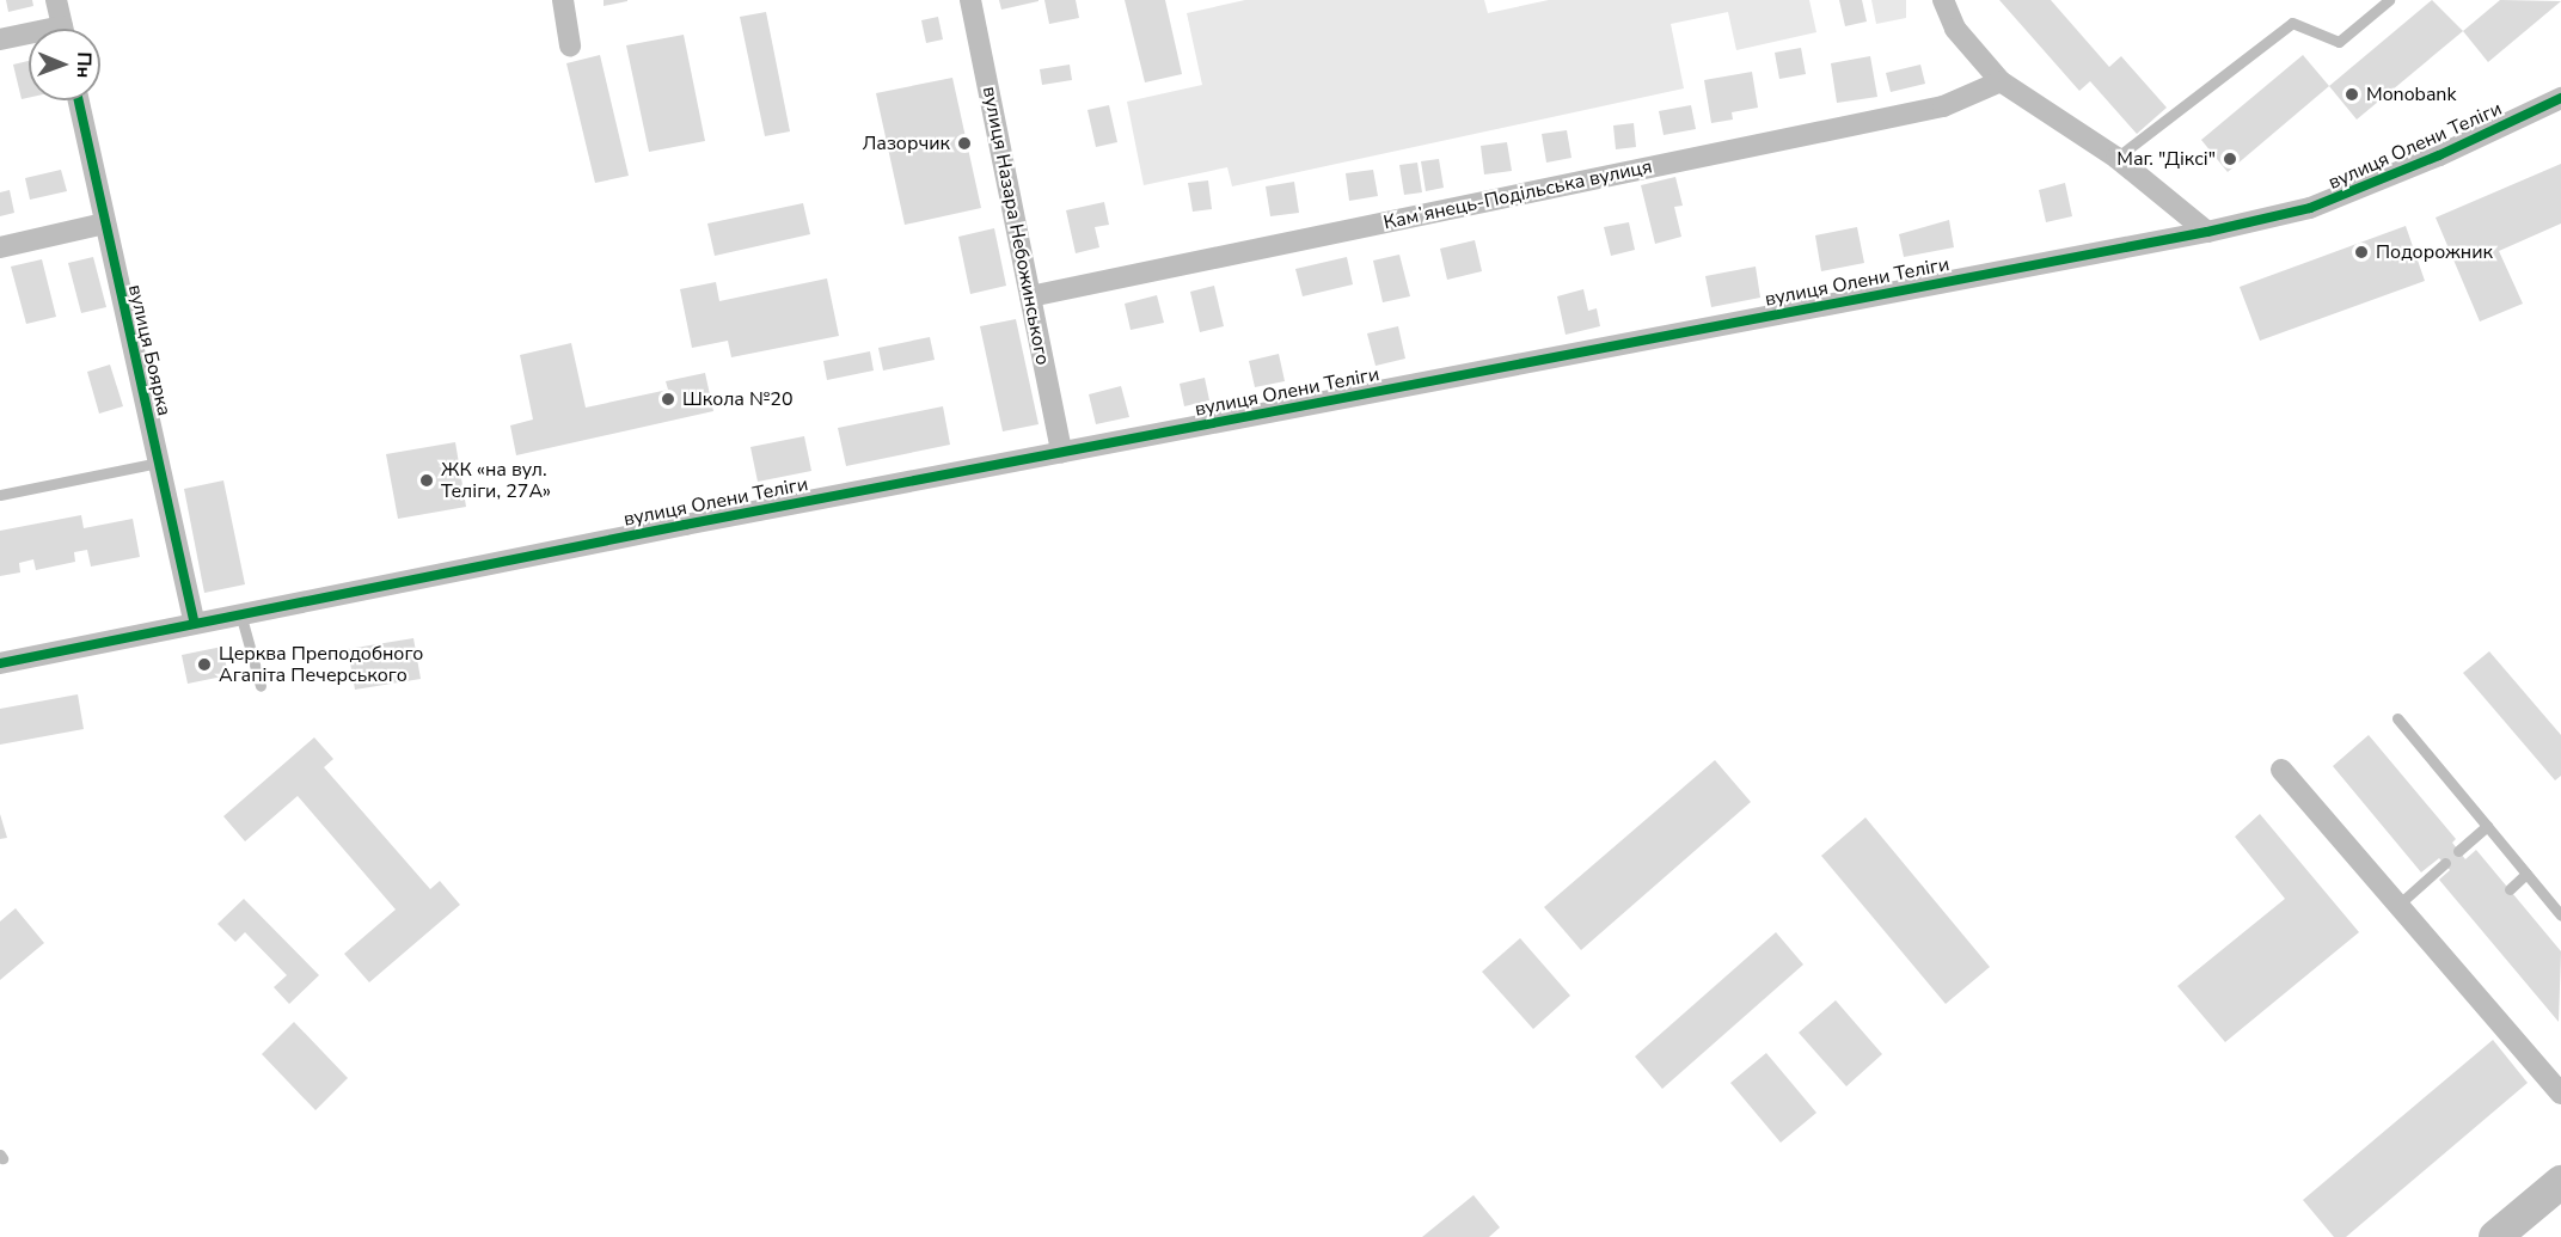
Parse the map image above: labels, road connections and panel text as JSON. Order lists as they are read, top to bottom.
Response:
{
  "streets": {
    "street": [
      "вулиця Олени Теліги",
      "Камʼянець-Подільська вулиця",
      "вулиця Назара Небожинського",
      "вулиця Боярка"
    ]
  },
  "crossings": [
    ["вулиця Олени Теліги", "вулиця Назара Небожинського"],
    ["вулиця Олени Теліги", "вулиця Боярка"],
    ["Камʼянець-Подільська вулиця", "вулиця Назара Небожинського"]
  ],
  "places": [
    "Monobank",
    "Лазорчик",
    "Маг. \"Діксі\"",
    "Подорожник",
    "Школа №20",
    "ЖК «на вул. Теліги, 27А»",
    "Церква Преподобного Агапіта Печерського"
  ],
  "north": "right"
}
